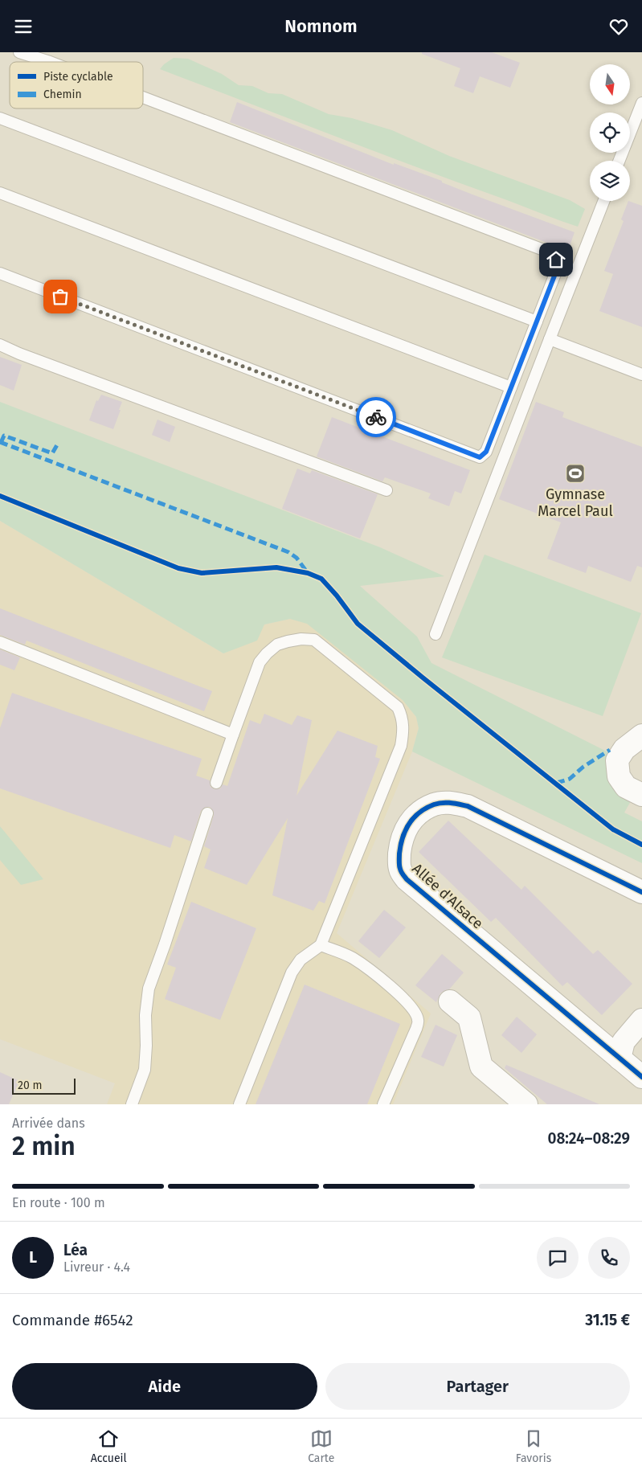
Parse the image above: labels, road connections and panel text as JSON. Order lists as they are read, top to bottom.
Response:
{
  "streets": {
    "street": ["Allée d'Alsace"]
  },
  "places": {
    "sports": ["Gymnase Marcel Paul"]
  },
  "legend": ["Piste cyclable", "Chemin"],
  "scale_bar": "20 m",
  "north": "bottom",
  "page": {
    "header": "Nomnom",
    "scale": "20 m",
    "heading": ["2 min", "Arrivée dans", "08:24–08:29"],
    "panel": [
      "Léa",
      "Livreur · 4.4",
      "Commande #6542",
      "31.15 €"
    ],
    "bar": "En route · 100 m",
    "round": "L",
    "buttons": ["Aide", "Partager"],
    "tabs": ["Accueil", "Carte", "Favoris"]
  }
}
